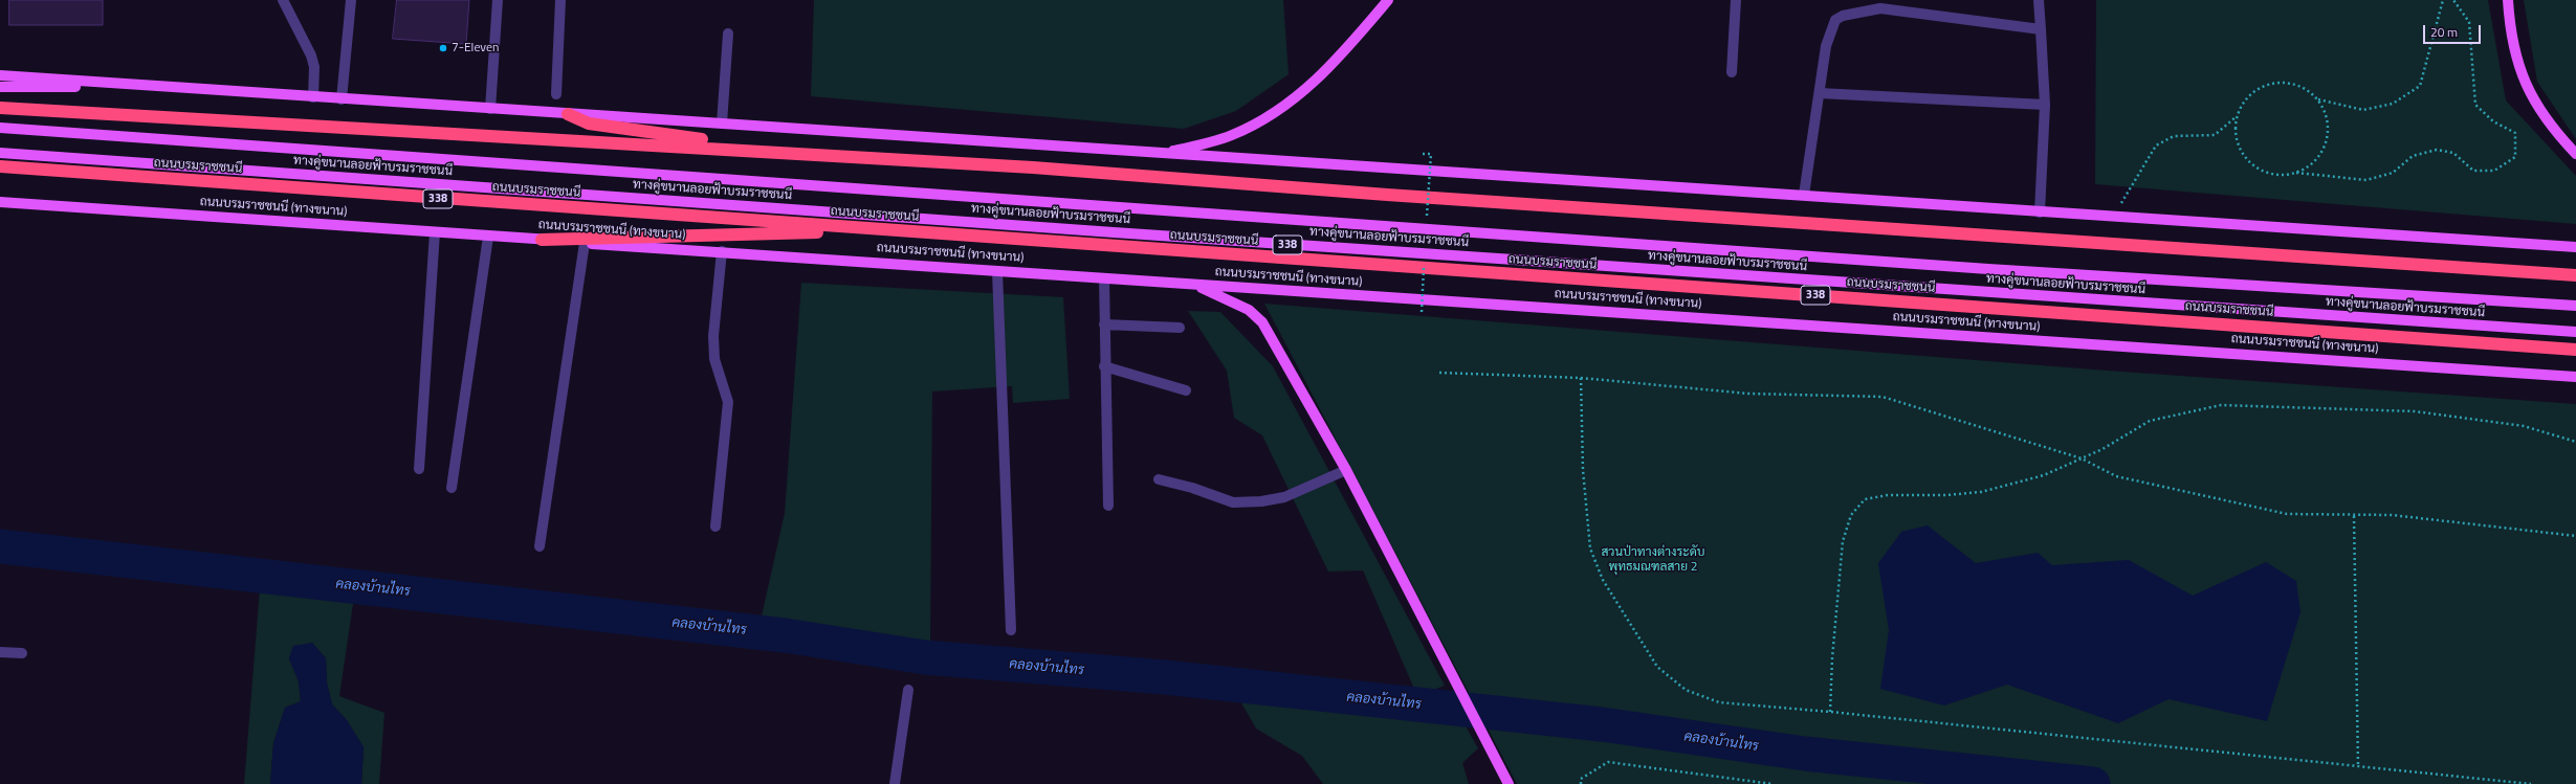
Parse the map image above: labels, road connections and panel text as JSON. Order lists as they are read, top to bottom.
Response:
{
  "streets": {
    "highway": ["ถนนบรมราชชนนี", "338"],
    "main road": ["ทางคู่ขนานลอยฟ้าบรมราชชนนี", "ถนนบรมราชชนนี (ทางขนาน)"]
  },
  "water": ["คลองบ้านไทร"],
  "parks": ["สวนป่าทางต่างระดับ พุทธมณฑลสาย 2"],
  "places": ["7-Eleven"],
  "scale_bar": "20 m"
}
